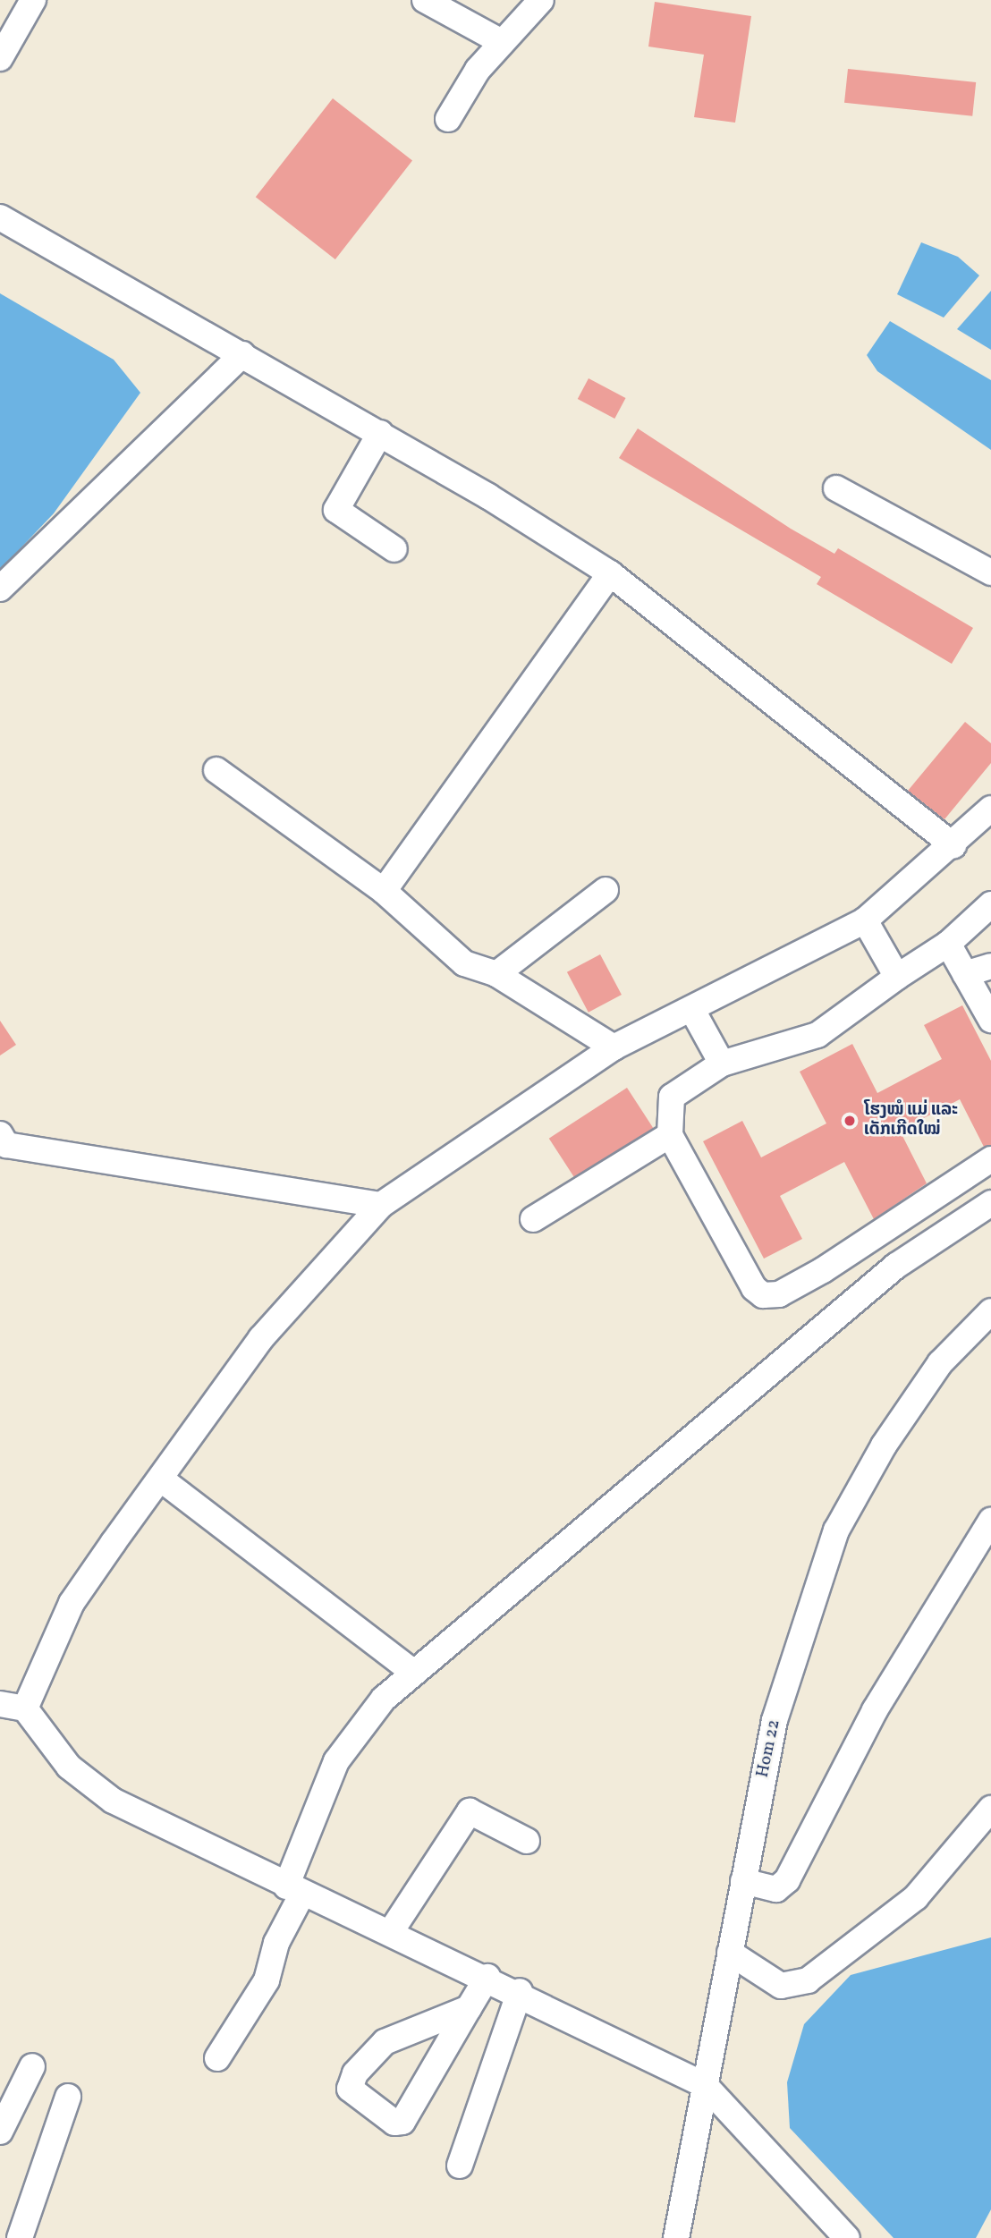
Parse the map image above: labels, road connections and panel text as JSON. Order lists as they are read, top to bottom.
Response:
{
  "streets": {
    "street": ["Hom 22"]
  },
  "places": ["ໂຮງໝໍ ແມ່ ແລະ ເດັກເກີດໃໝ່"]
}
